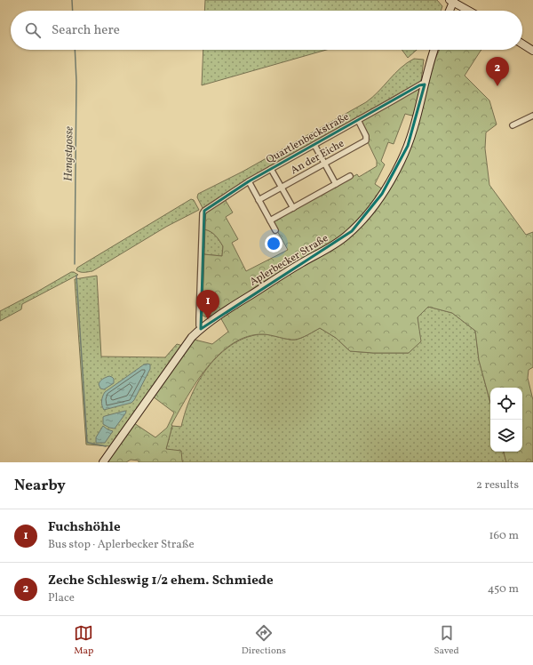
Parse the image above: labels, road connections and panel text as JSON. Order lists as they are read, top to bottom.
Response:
{
  "streets": {
    "main road": ["Aplerbecker Straße"],
    "street": ["Quartlenbeckstraße", "An der Eiche"]
  },
  "crossings": [
    ["Quartlenbeckstraße", "An der Eiche"],
    ["Quartlenbeckstraße", "Aplerbecker Straße"]
  ],
  "water": ["Hengstgosse"],
  "page": {
    "search": "Search here",
    "pins": ["2", "1"],
    "heading": ["Nearby", "2 results"],
    "list": [
      {
        "mark": "1",
        "name": "Fuchshöhle",
        "note": "Bus stop · Aplerbecker Straße",
        "value": "160 m"
      },
      {
        "mark": "2",
        "name": "Zeche Schleswig 1/2 ehem. Schmiede",
        "note": "Place",
        "value": "450 m"
      }
    ],
    "nav": ["Map", "Directions", "Saved"]
  }
}
